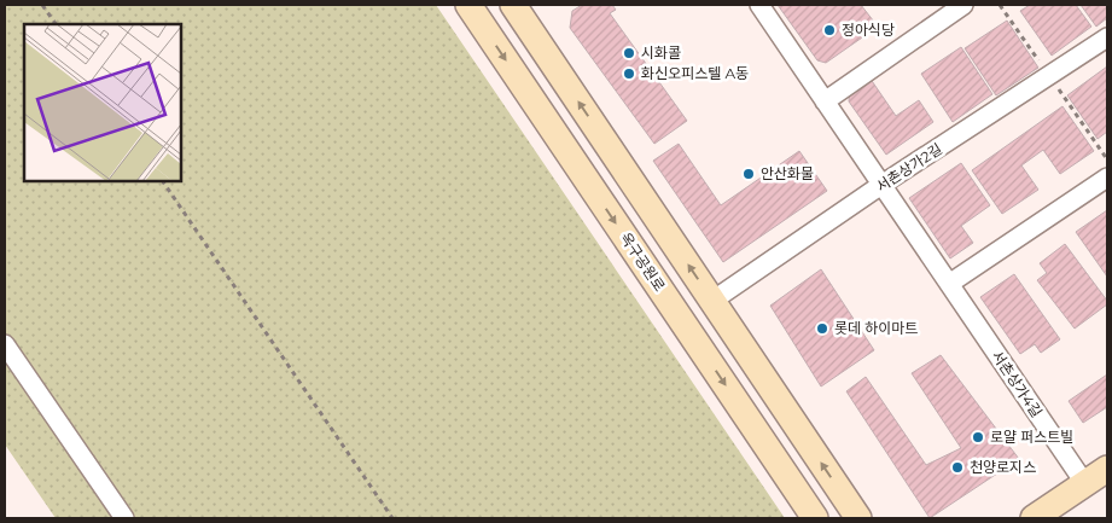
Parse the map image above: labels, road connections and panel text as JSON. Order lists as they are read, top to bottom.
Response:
{
  "streets": {
    "street": ["서촌상가2길", "옥구공원로", "서촌상가4길"]
  },
  "crossings": [
    ["서촌상가2길", "서촌상가4길"]
  ],
  "places": [
    "정아식당",
    "시화콜",
    "화신오피스텔 A동",
    "안산화물",
    "롯데 하이마트",
    "로얄 퍼스트빌",
    "천양로지스"
  ]
}
